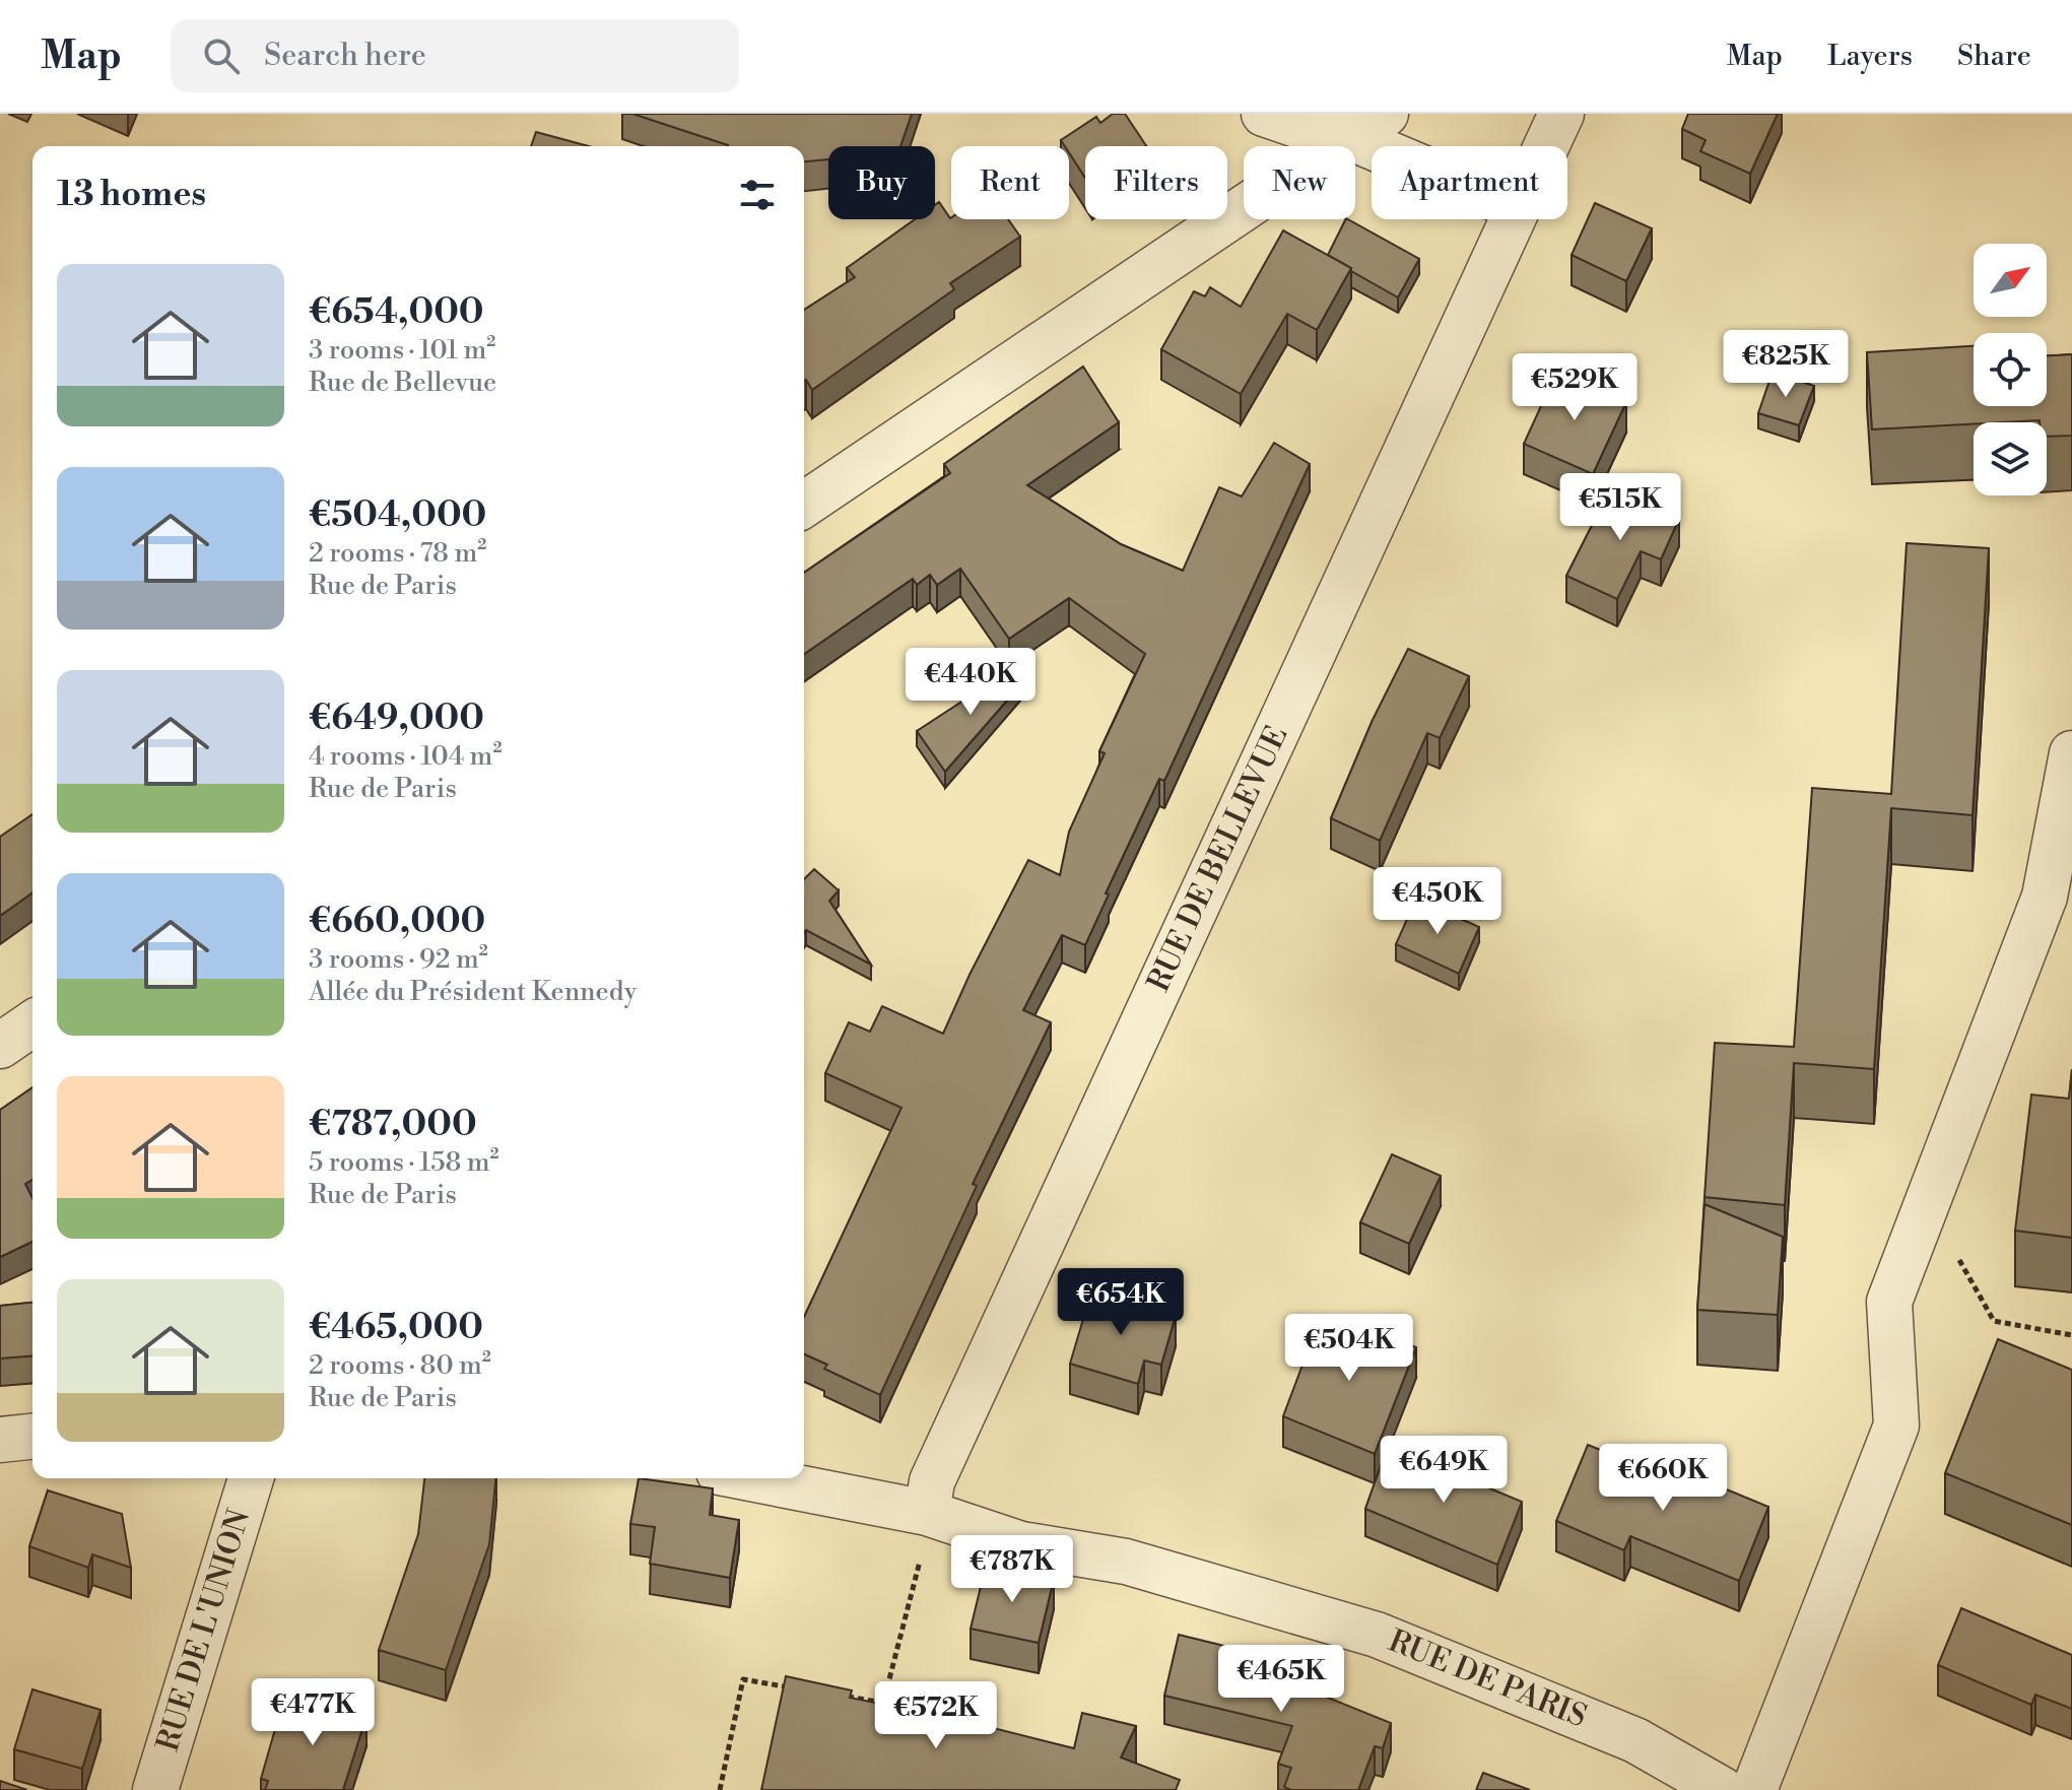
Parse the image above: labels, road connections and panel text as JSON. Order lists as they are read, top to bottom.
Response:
{
  "streets": {
    "street": ["RUE DE BELLEVUE", "RUE DE L'UNION", "RUE DE PARIS"]
  },
  "crossings": [
    ["RUE DE BELLEVUE", "RUE DE PARIS"]
  ],
  "north": "top right",
  "page": {
    "header": "Map",
    "search": "Search here",
    "nav": ["Map", "Layers", "Share"],
    "chip": [
      "Buy",
      "Rent",
      "Filters",
      "New",
      "Apartment"
    ],
    "heading": "13 homes",
    "list": [
      {
        "name": "€654,000",
        "note": "3 rooms · 101 m² · Rue de Bellevue"
      },
      {
        "name": "€504,000",
        "note": "2 rooms · 78 m² · Rue de Paris"
      },
      {
        "name": "€649,000",
        "note": "4 rooms · 104 m² · Rue de Paris"
      },
      {
        "name": "€660,000",
        "note": "3 rooms · 92 m² · Allée du Président Kennedy"
      },
      {
        "name": "€787,000",
        "note": "5 rooms · 158 m² · Rue de Paris"
      },
      {
        "name": "€465,000",
        "note": "2 rooms · 80 m² · Rue de Paris"
      }
    ],
    "price": [
      "€825K",
      "€529K",
      "€515K",
      "€440K",
      "€450K",
      "€654K",
      "€504K",
      "€649K",
      "€660K",
      "€787K",
      "€465K",
      "€477K",
      "€572K"
    ]
  }
}
